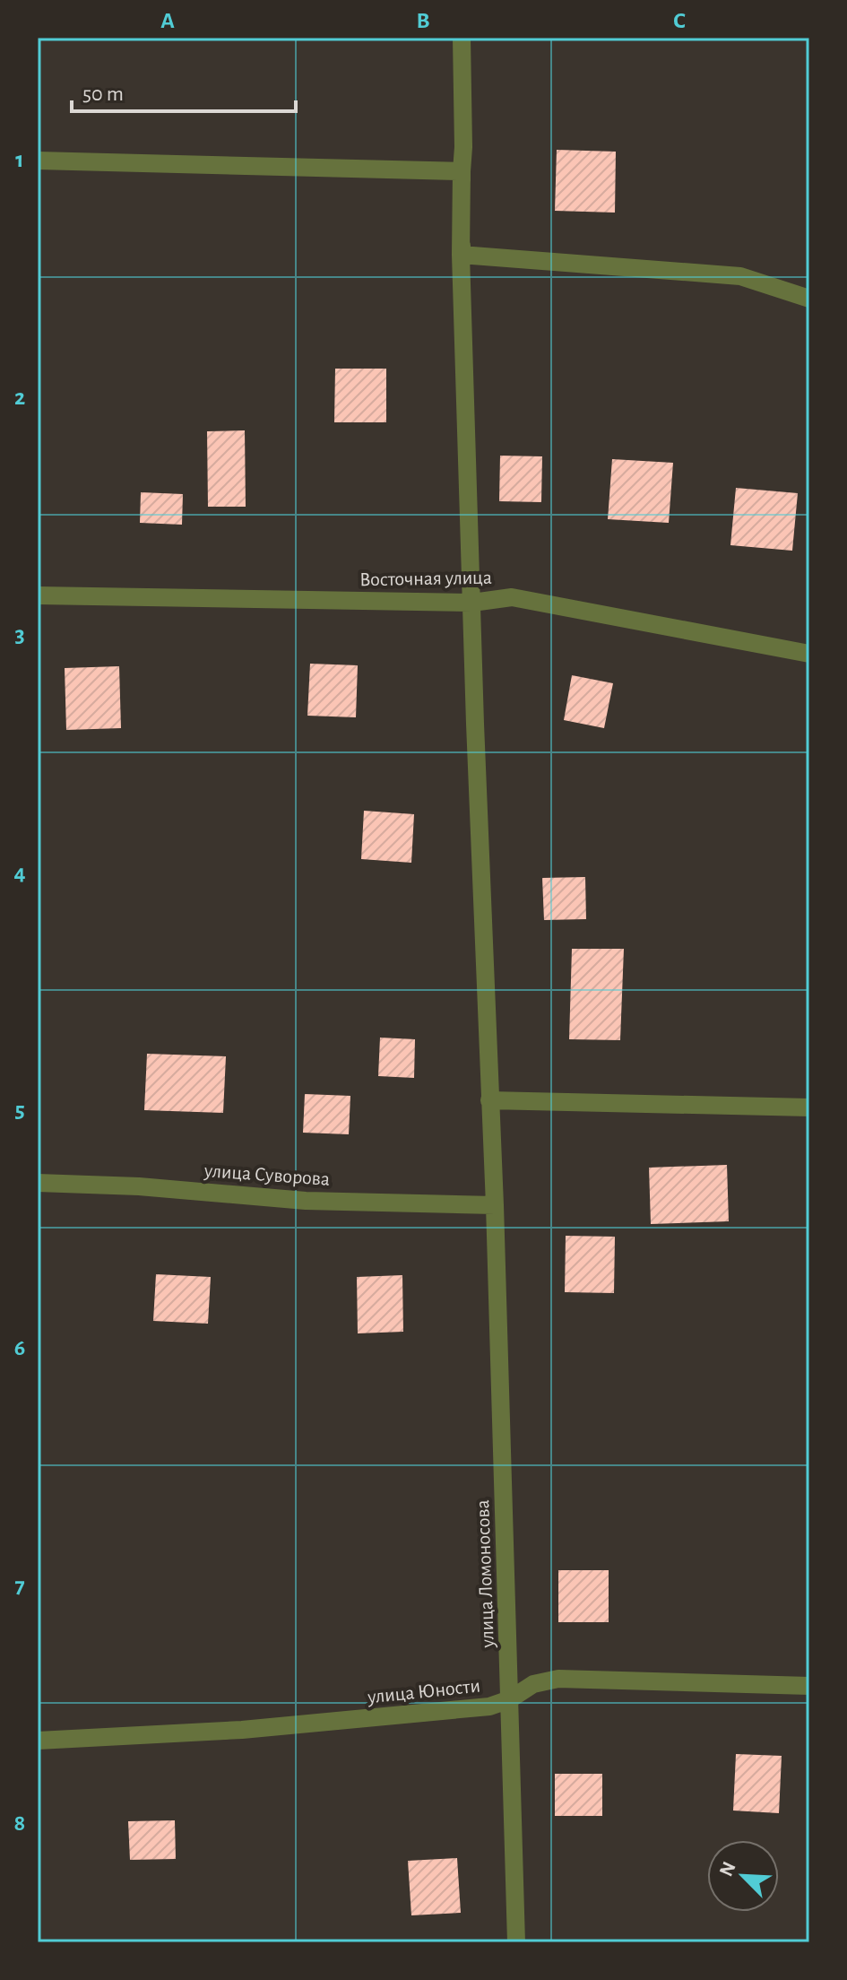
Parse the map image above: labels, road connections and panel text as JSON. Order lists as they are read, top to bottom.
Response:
{
  "streets": {
    "street": [
      "Восточная улица",
      "улица Суворова",
      "улица Ломоносова",
      "улица Юности"
    ]
  },
  "crossings": [
    ["Восточная улица", "улица Ломоносова"],
    ["улица Суворова", "улица Ломоносова"],
    ["улица Ломоносова", "улица Юности"]
  ],
  "scale_bar": "50 m",
  "north": "top left",
  "grid": {
    "columns": ["A", "B", "C"],
    "rows": [
      "1",
      "2",
      "3",
      "4",
      "5",
      "6",
      "7",
      "8"
    ]
  }
}
